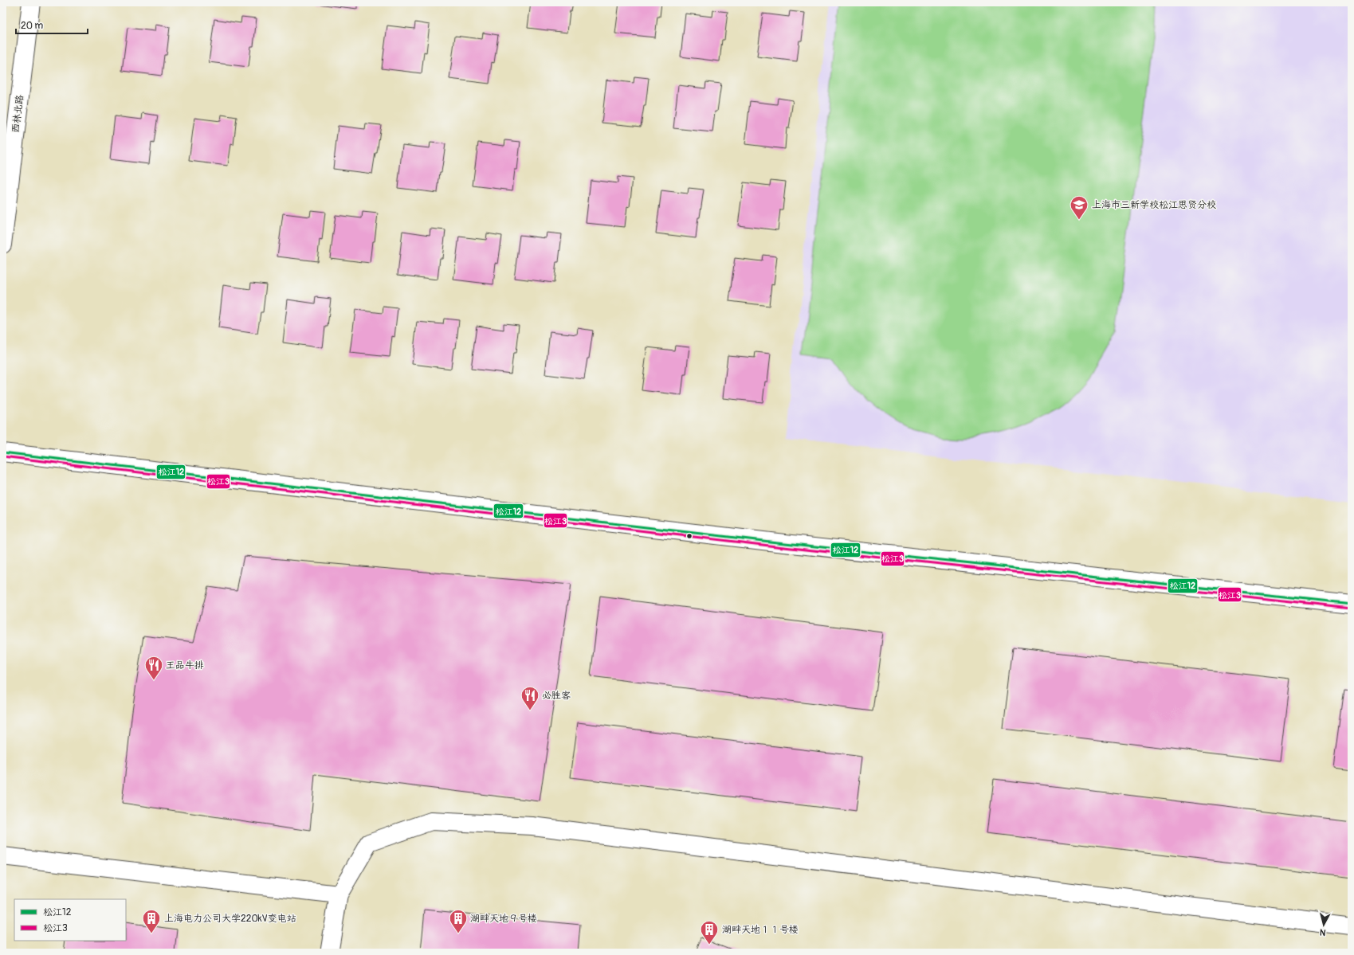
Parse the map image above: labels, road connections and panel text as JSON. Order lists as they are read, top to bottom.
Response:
{
  "streets": {
    "street": ["西林北路"]
  },
  "places": {
    "school or university": ["上海市三新学校松江思贤分校"],
    "restaurant": ["王品牛排", "必胜客"],
    "building": ["上海电力公司大学220kV变电站", "湖畔天地９号楼", "湖畔天地１１号楼"]
  },
  "lines": ["transit line 松江12", "transit line 松江3"],
  "legend": ["松江12", "松江3"],
  "scale_bar": "20 m",
  "north": "bottom"
}
